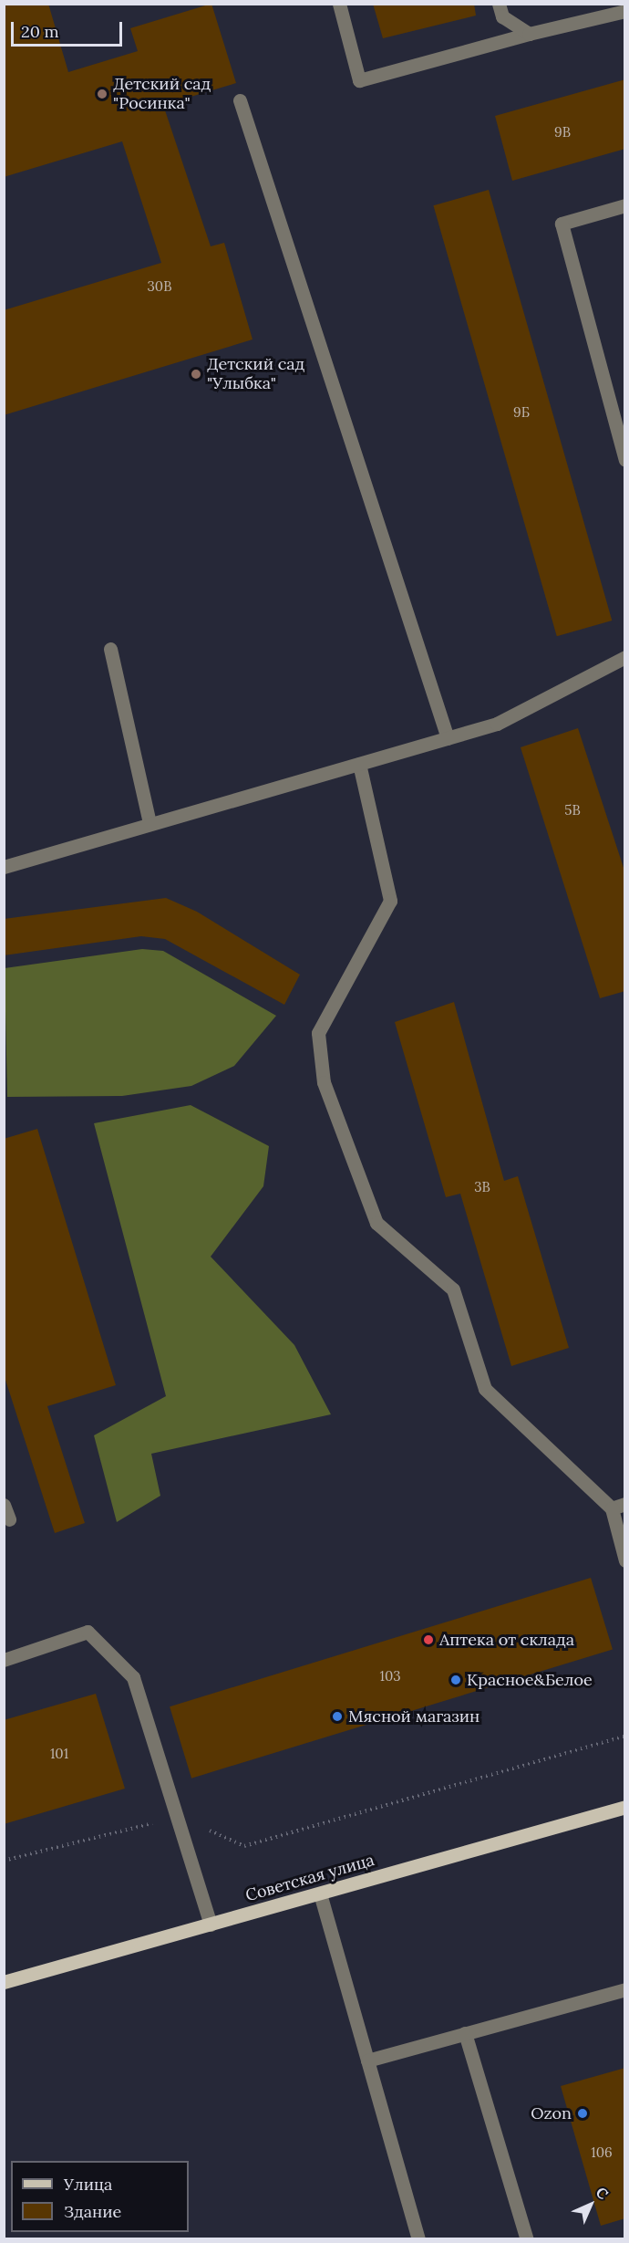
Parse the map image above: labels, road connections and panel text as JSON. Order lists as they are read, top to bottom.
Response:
{
  "streets": {
    "main road": ["Советская улица"]
  },
  "places": [
    "Детский сад \"Росинка\"",
    "Детский сад \"Улыбка\"",
    "Аптека от склада",
    "Красное&Белое",
    "Мясной магазин",
    "Ozon"
  ],
  "house_numbers": [
    "9В",
    "30В",
    "9Б",
    "5В",
    "3В",
    "103",
    "101",
    "106"
  ],
  "legend": ["Улица", "Здание"],
  "scale_bar": "20 m",
  "north": "top right"
}
